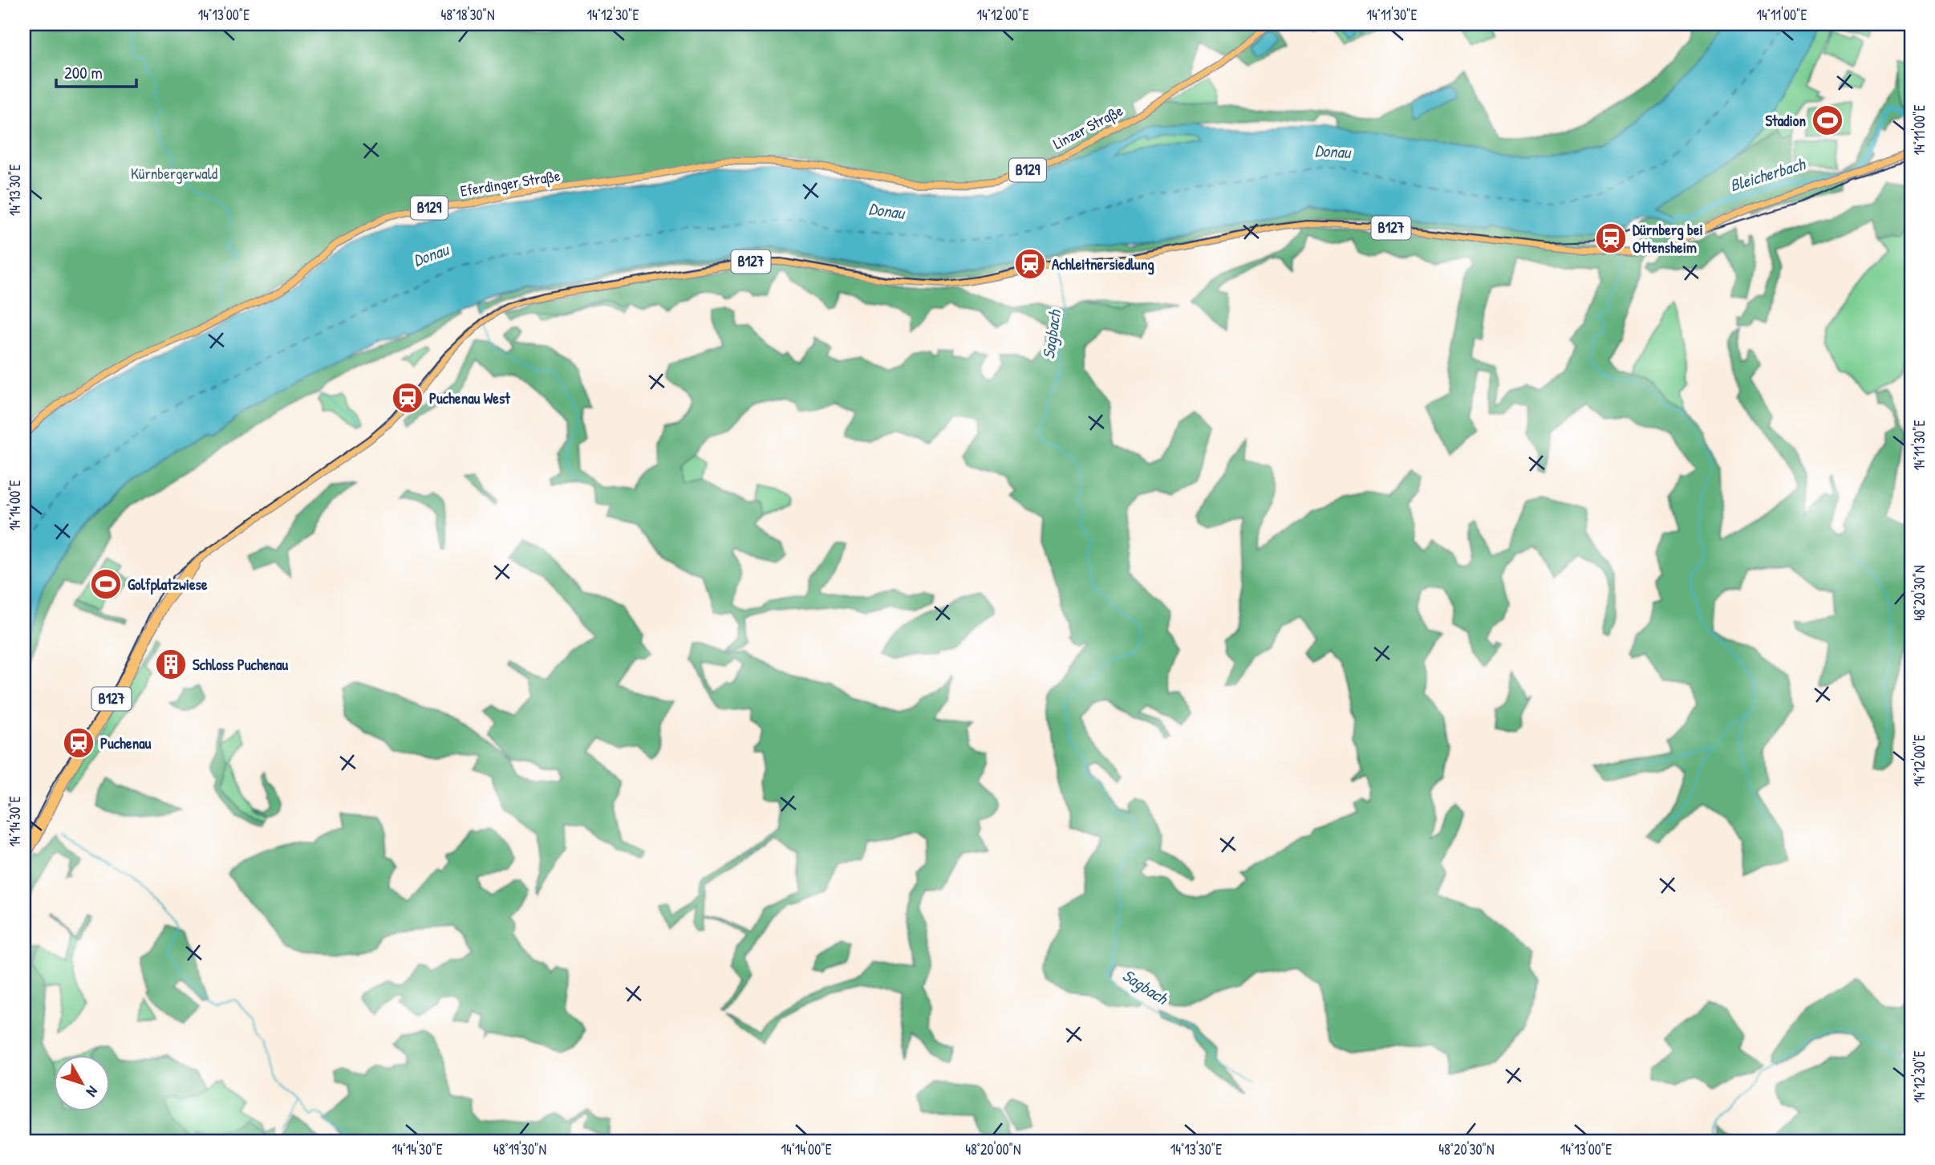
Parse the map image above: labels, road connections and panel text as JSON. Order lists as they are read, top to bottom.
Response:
{
  "streets": {
    "main road": [
      "Linzer Straße",
      "B129",
      "Eferdinger Straße",
      "B127"
    ]
  },
  "crossings": [
    ["Linzer Straße", "Eferdinger Straße"]
  ],
  "water": ["Donau", "Bleicherbach", "Sagbach"],
  "parks": ["Kürnbergerwald"],
  "places": {
    "sports": ["Stadion", "Golfplatzwiese"],
    "station": [
      "Dürnberg bei Ottensheim",
      "Achleitnersiedlung",
      "Puchenau West",
      "Puchenau"
    ],
    "building": ["Schloss Puchenau"]
  },
  "scale_bar": "200 m",
  "north": "bottom right",
  "coordinates": [
    "14°13'00\"E",
    "48°18'30\"N",
    "14°12'30\"E",
    "14°12'00\"E",
    "14°11'30\"E",
    "14°11'00\"E",
    "14°13'30\"E",
    "14°14'00\"E",
    "48°20'30\"N",
    "14°14'30\"E",
    "48°19'30\"N",
    "48°20'00\"N"
  ]
}
